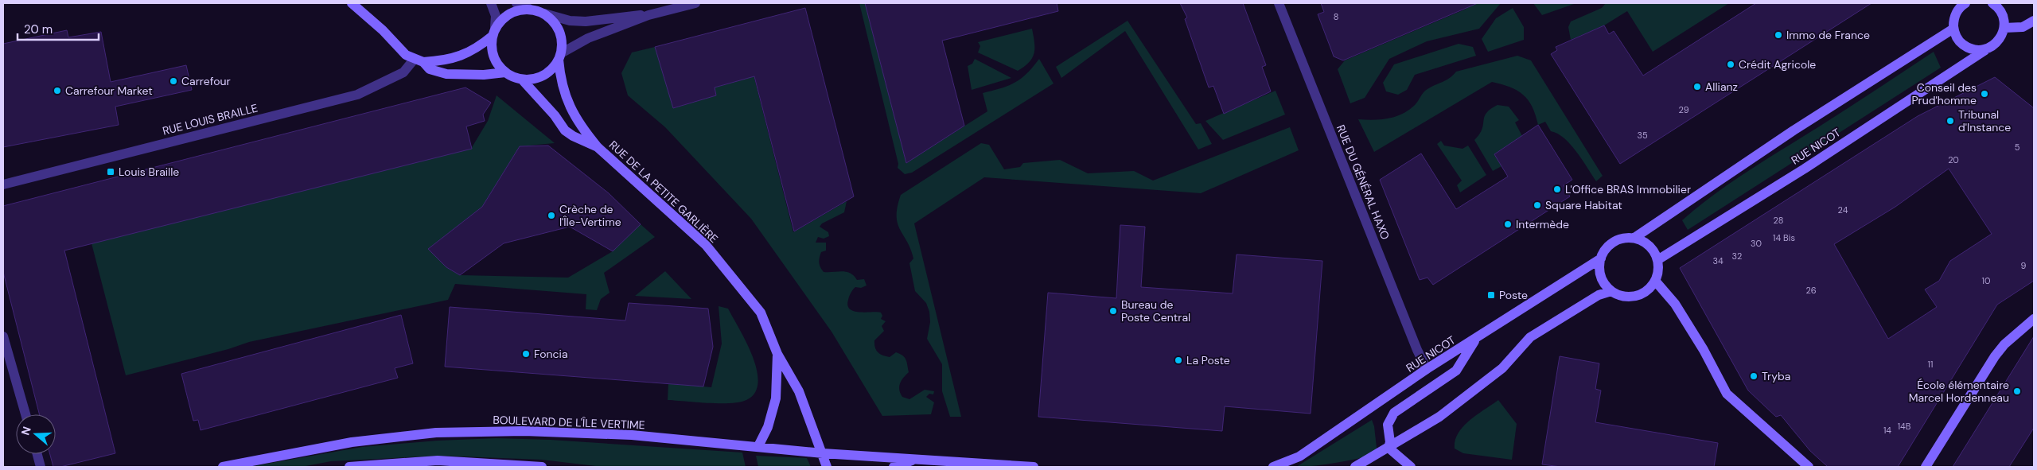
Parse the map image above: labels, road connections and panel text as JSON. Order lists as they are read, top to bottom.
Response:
{
  "streets": {
    "main road": ["RUE NICOT", "RUE DE LA PETITE GARLIÈRE", "BOULEVARD DE L'ÎLE VERTIME"],
    "street": ["RUE LOUIS BRAILLE", "RUE DU GÉNÉRAL HAXO"]
  },
  "crossings": [
    ["RUE NICOT", "RUE DU GÉNÉRAL HAXO"],
    ["RUE DE LA PETITE GARLIÈRE", "BOULEVARD DE L'ÎLE VERTIME"]
  ],
  "places": {
    "other": [
      "Immo de France",
      "Crédit Agricole",
      "Carrefour",
      "Allianz",
      "Carrefour Market",
      "Conseil des Prud'homme",
      "Tribunal d'Instance",
      "L'Office BRAS Immobilier",
      "Square Habitat",
      "Crèche de l'Île-Vertime",
      "Intermède",
      "Bureau de Poste Central",
      "Foncia",
      "La Poste",
      "Tryba",
      "École élémentaire Marcel Hordenneau"
    ],
    "transit": ["Louis Braille", "Poste"]
  },
  "house_numbers": [
    "8",
    "29",
    "35",
    "5",
    "20",
    "24",
    "28",
    "14 Bis",
    "30",
    "32",
    "34",
    "9",
    "10",
    "26",
    "11",
    "14B",
    "14"
  ],
  "scale_bar": "20 m",
  "north": "left"
}
